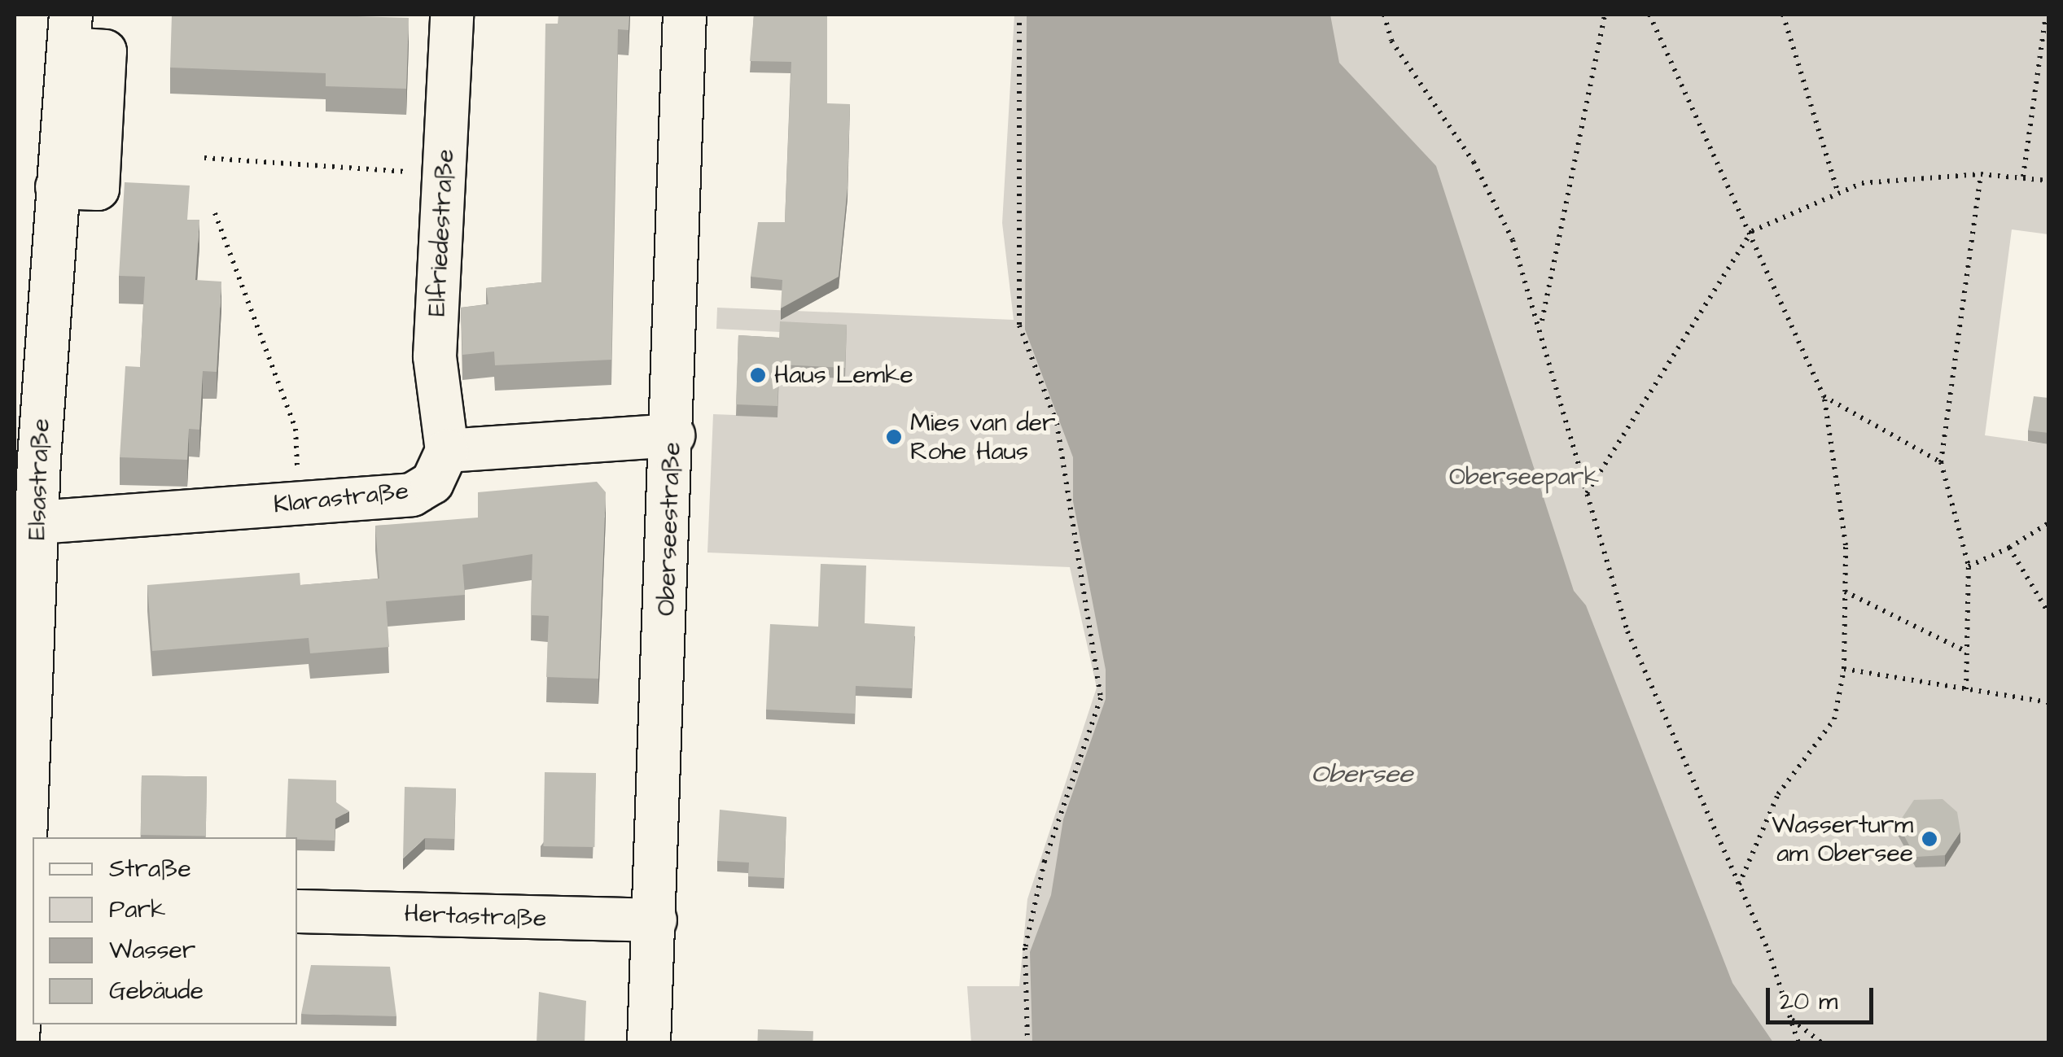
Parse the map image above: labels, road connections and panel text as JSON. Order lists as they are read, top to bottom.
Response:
{
  "streets": {
    "street": [
      "Elfriedestraße",
      "Elsastraße",
      "Klarastraße",
      "Oberseestraße",
      "Hertastraße"
    ]
  },
  "crossings": [
    ["Elfriedestraße", "Klarastraße"],
    ["Elsastraße", "Klarastraße"],
    ["Oberseestraße", "Hertastraße"]
  ],
  "water": ["Obersee"],
  "parks": ["Oberseepark"],
  "places": ["Haus Lemke", "Mies van der Rohe Haus", "Wasserturm am Obersee"],
  "legend": [
    "Straße",
    "Park",
    "Wasser",
    "Gebäude"
  ],
  "scale_bar": "20 m"
}
